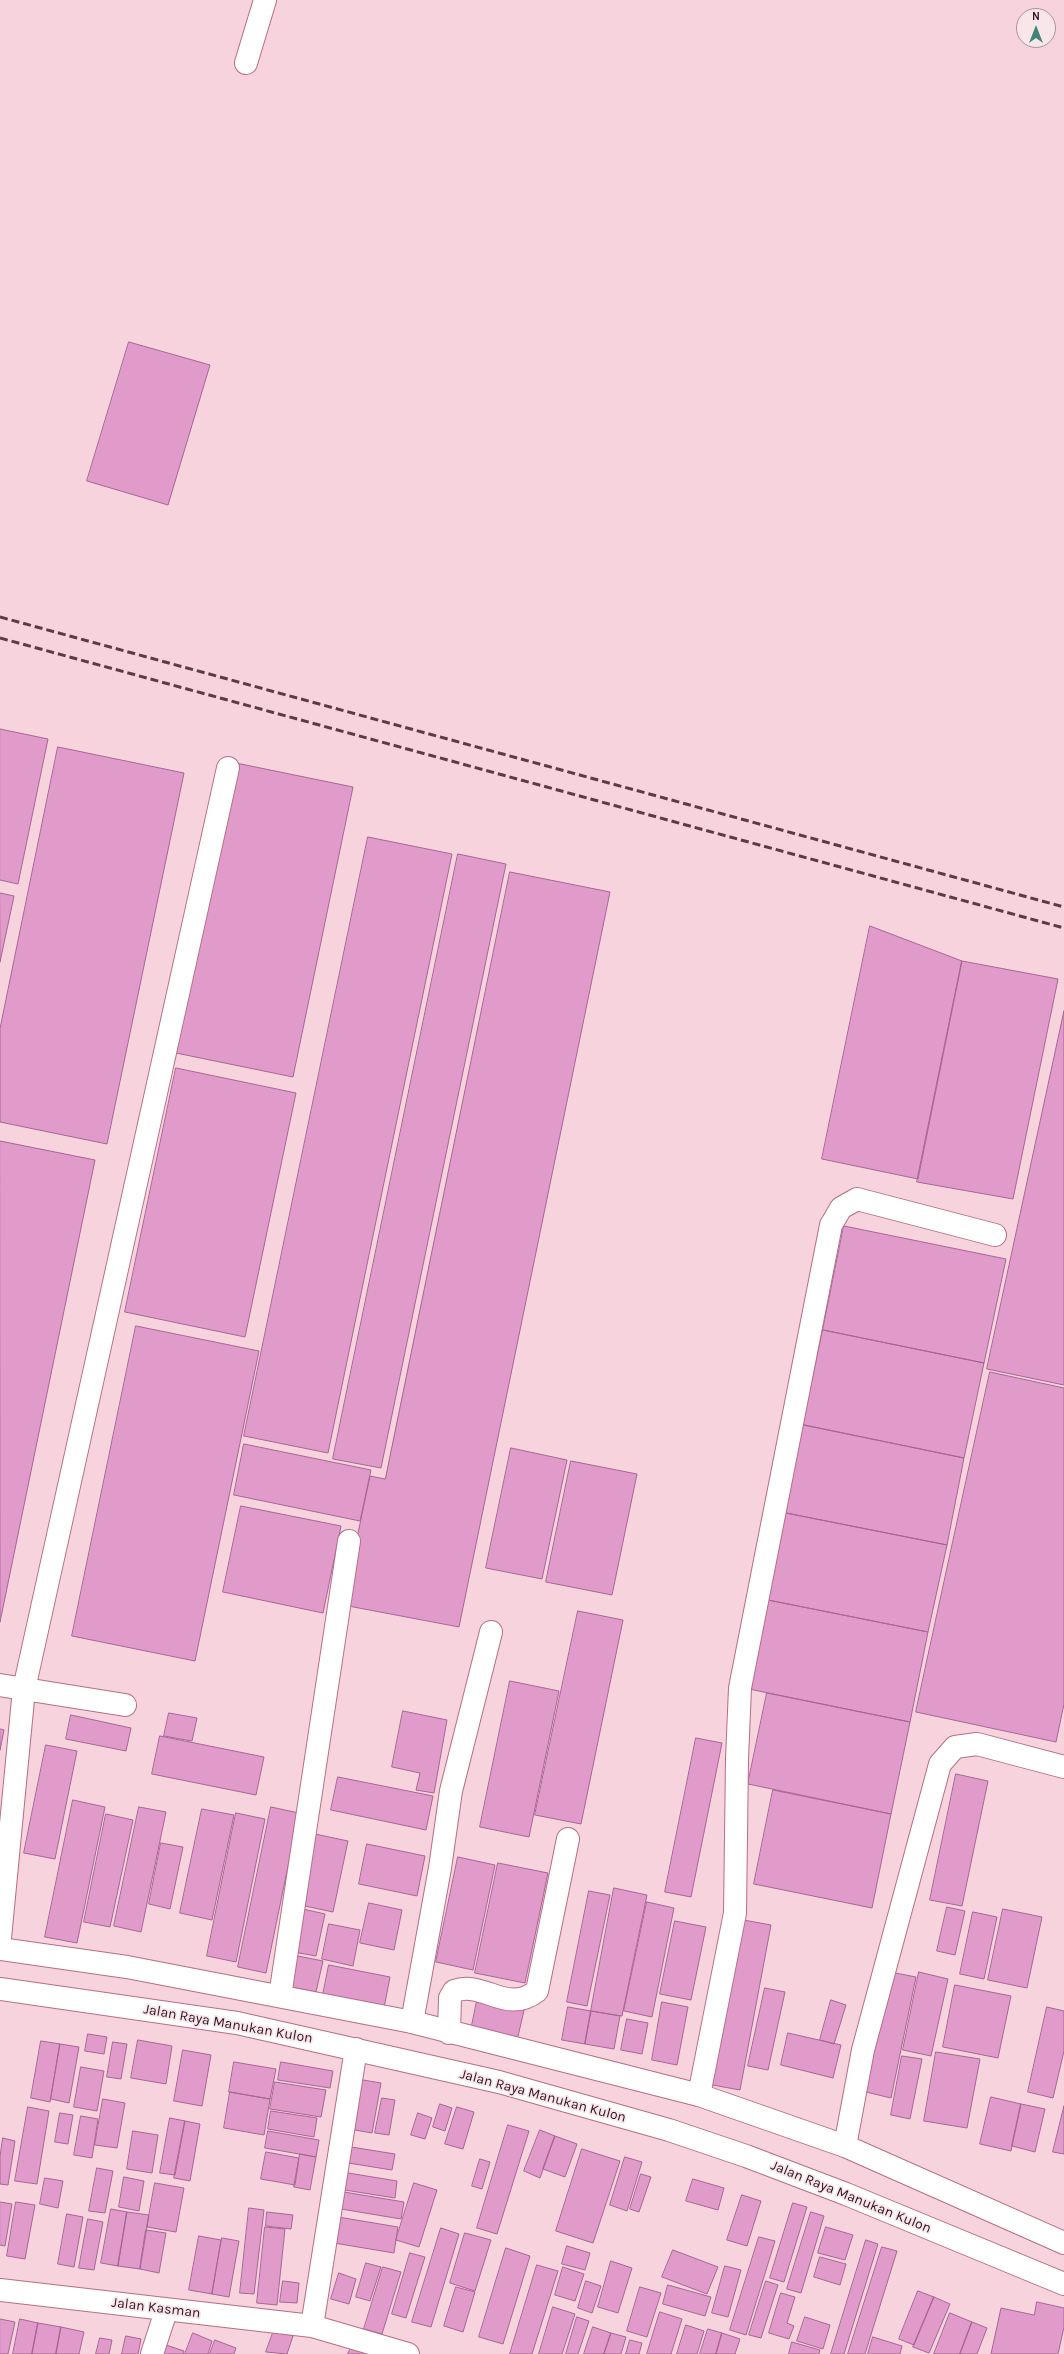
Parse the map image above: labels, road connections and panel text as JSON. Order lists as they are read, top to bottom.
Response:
{
  "streets": {
    "main road": ["Jalan Raya Manukan Kulon", "Jalan Kasman"]
  },
  "north": "top"
}
